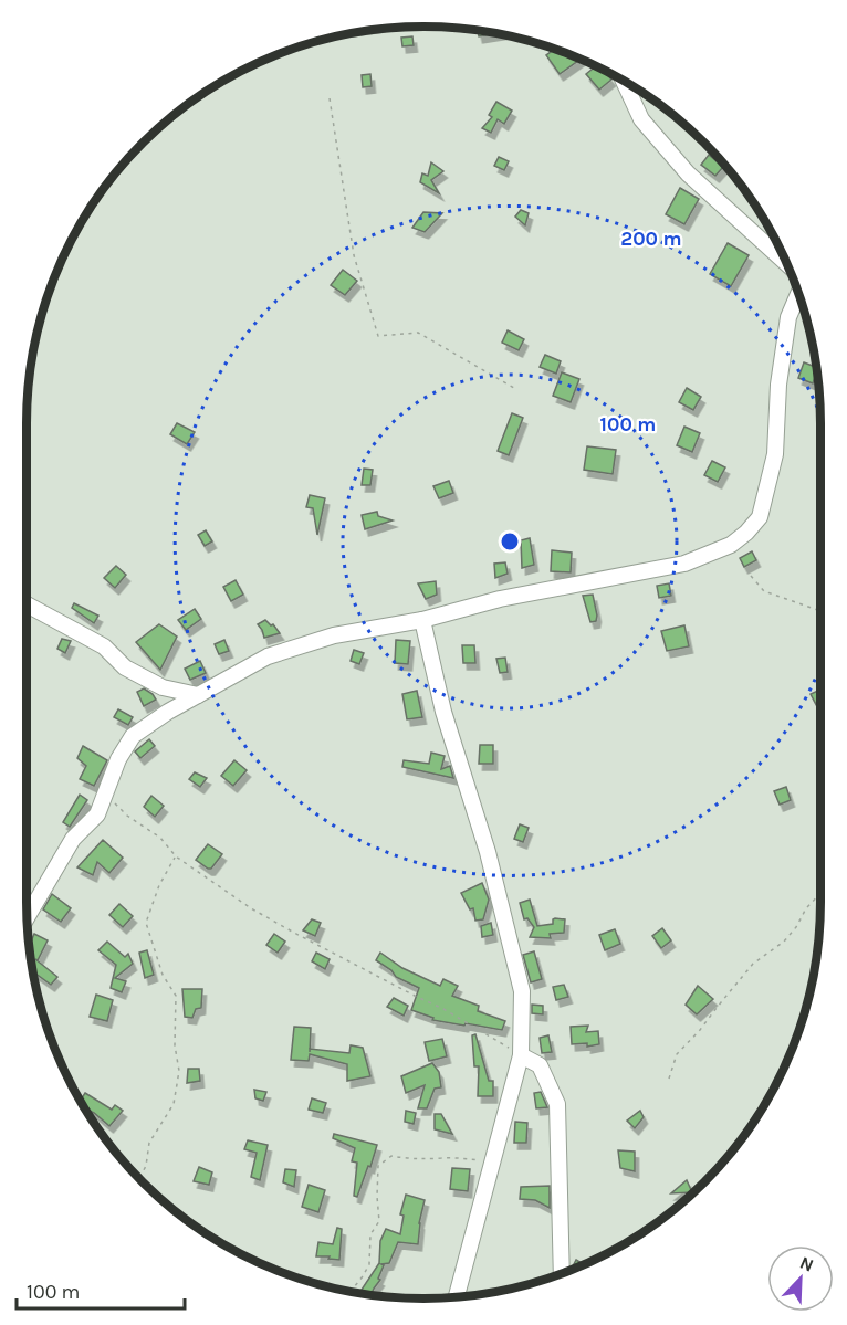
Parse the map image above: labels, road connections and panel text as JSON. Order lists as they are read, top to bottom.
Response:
{
  "scale_bar": "100 m",
  "north": "top right",
  "rings": ["200 m", "100 m"]
}
